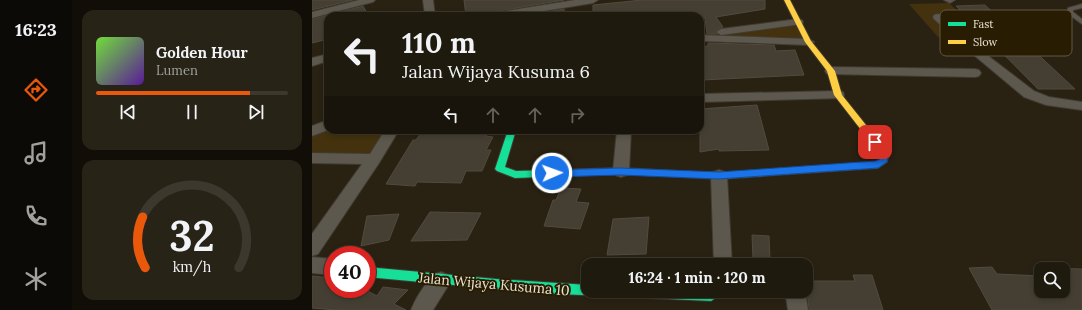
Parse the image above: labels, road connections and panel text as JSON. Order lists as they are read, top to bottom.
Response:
{
  "streets": {
    "street": ["Jalan Wijaya Kusuma 10"]
  },
  "legend": ["Fast", "Slow"],
  "page": {
    "tabs": "16:23",
    "turn": ["110 m", "Jalan Wijaya Kusuma 6"],
    "song": ["Golden Hour", "Lumen"],
    "limit": "40",
    "trip": "16:24 · 1 min · 120 m",
    "gauge": ["32", "km/h"]
  }
}
